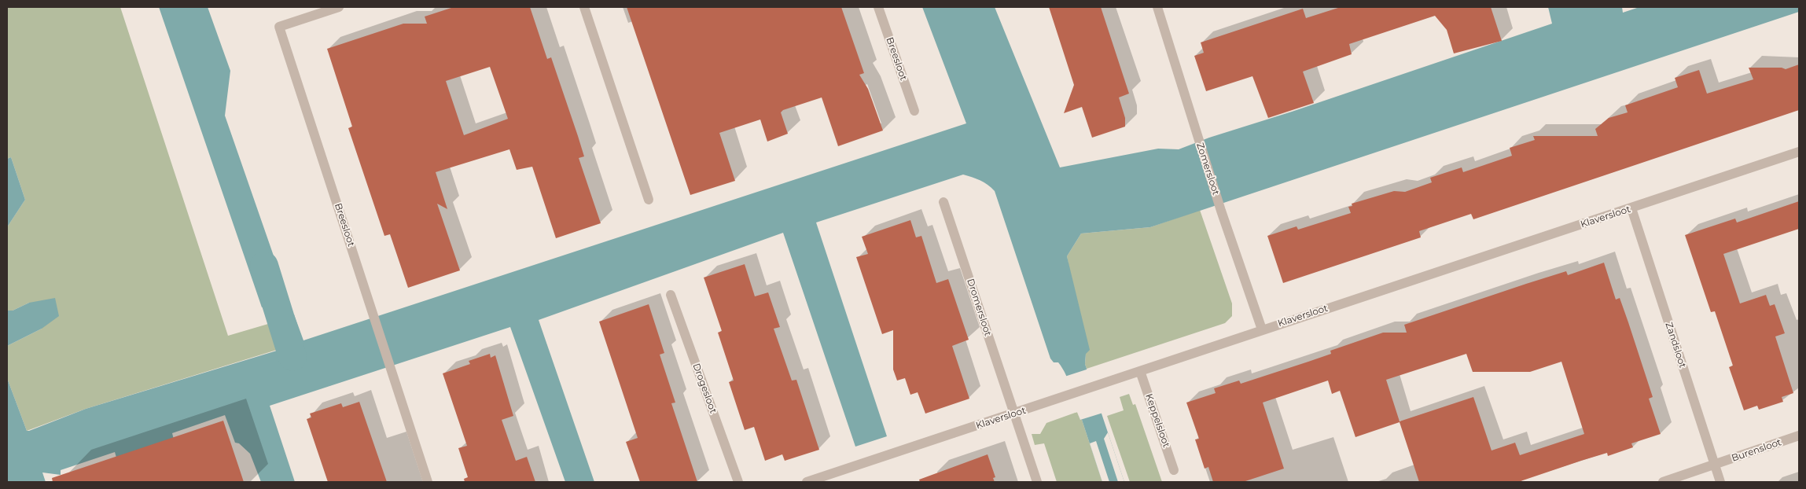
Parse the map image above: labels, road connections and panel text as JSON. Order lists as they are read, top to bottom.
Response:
{
  "streets": {
    "street": [
      "Breesloot",
      "Zomersloot",
      "Klaversloot",
      "Dromersloot",
      "Zandsloot",
      "Drogesloot",
      "Keppelsloot",
      "Burensloot"
    ]
  },
  "crossings": [
    ["Zomersloot", "Klaversloot"],
    ["Klaversloot", "Dromersloot"],
    ["Klaversloot", "Zandsloot"],
    ["Klaversloot", "Keppelsloot"],
    ["Zandsloot", "Burensloot"]
  ]
}
